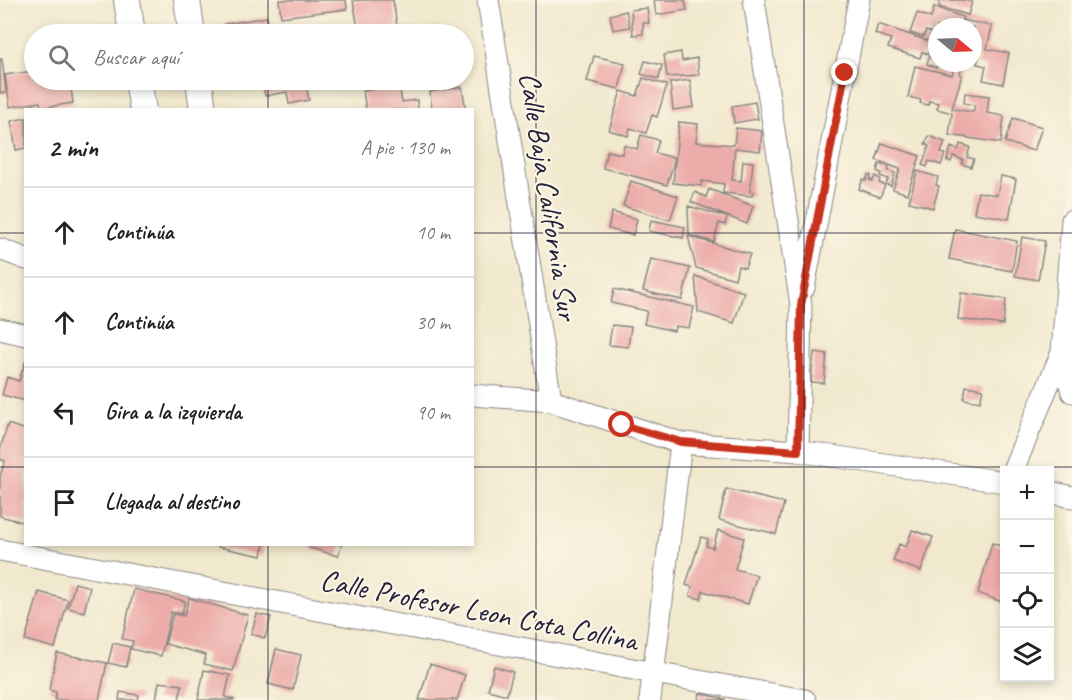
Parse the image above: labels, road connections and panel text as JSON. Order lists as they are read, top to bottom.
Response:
{
  "streets": {
    "street": ["Calle Baja California Sur", "Calle Profesor Leon Cota Collina"]
  },
  "north": "right",
  "page": {
    "search": "Buscar aquí",
    "heading": ["2 min", "A pie · 130 m"],
    "list": [
      ["Continúa", "10 m"],
      ["Continúa", "30 m"],
      ["Gira a la izquierda", "90 m"],
      "Llegada al destino"
    ],
    "map_buttons": ["+", "−"]
  }
}
